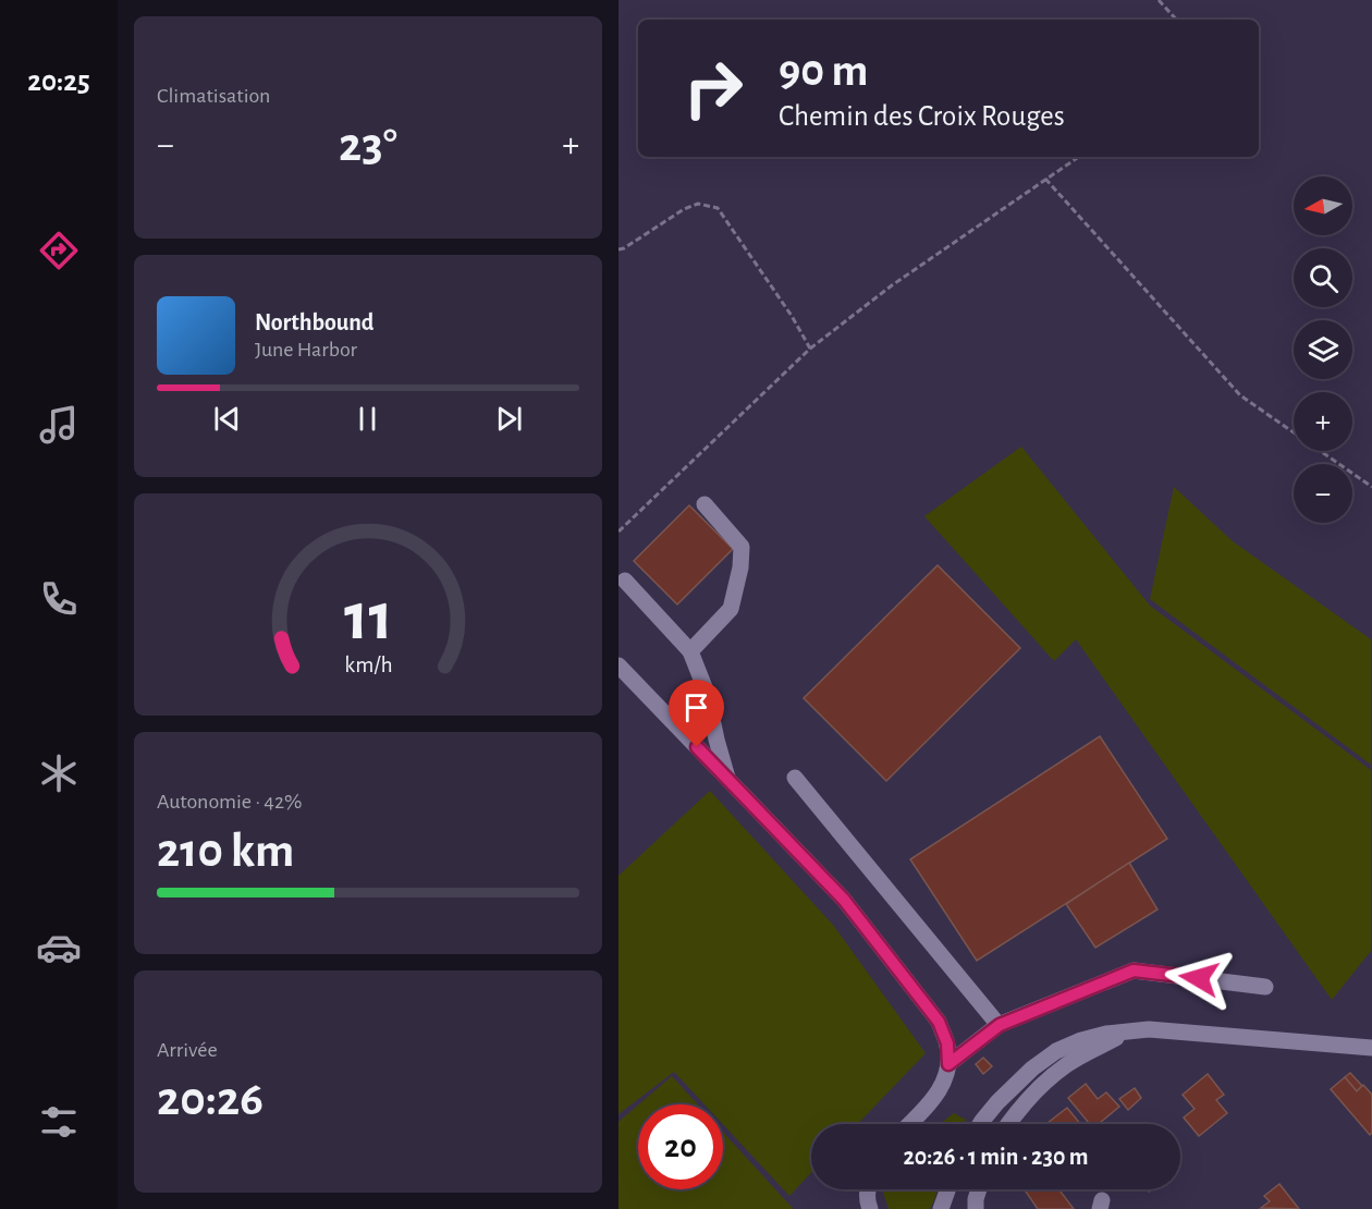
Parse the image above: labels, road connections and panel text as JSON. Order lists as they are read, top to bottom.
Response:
{
  "north": "left",
  "page": {
    "tabs": "20:25",
    "tile": [
      "Climatisation",
      ["Autonomie · 42%", "210 km"],
      ["Arrivée", "20:26"]
    ],
    "turn": ["90 m", "Chemin des Croix Rouges"],
    "heat": ["−", "23°", "+"],
    "map_buttons": ["+", "−"],
    "song": ["Northbound", "June Harbor"],
    "limit": "20",
    "trip": "20:26 · 1 min · 230 m",
    "gauge": ["11", "km/h"]
  }
}
